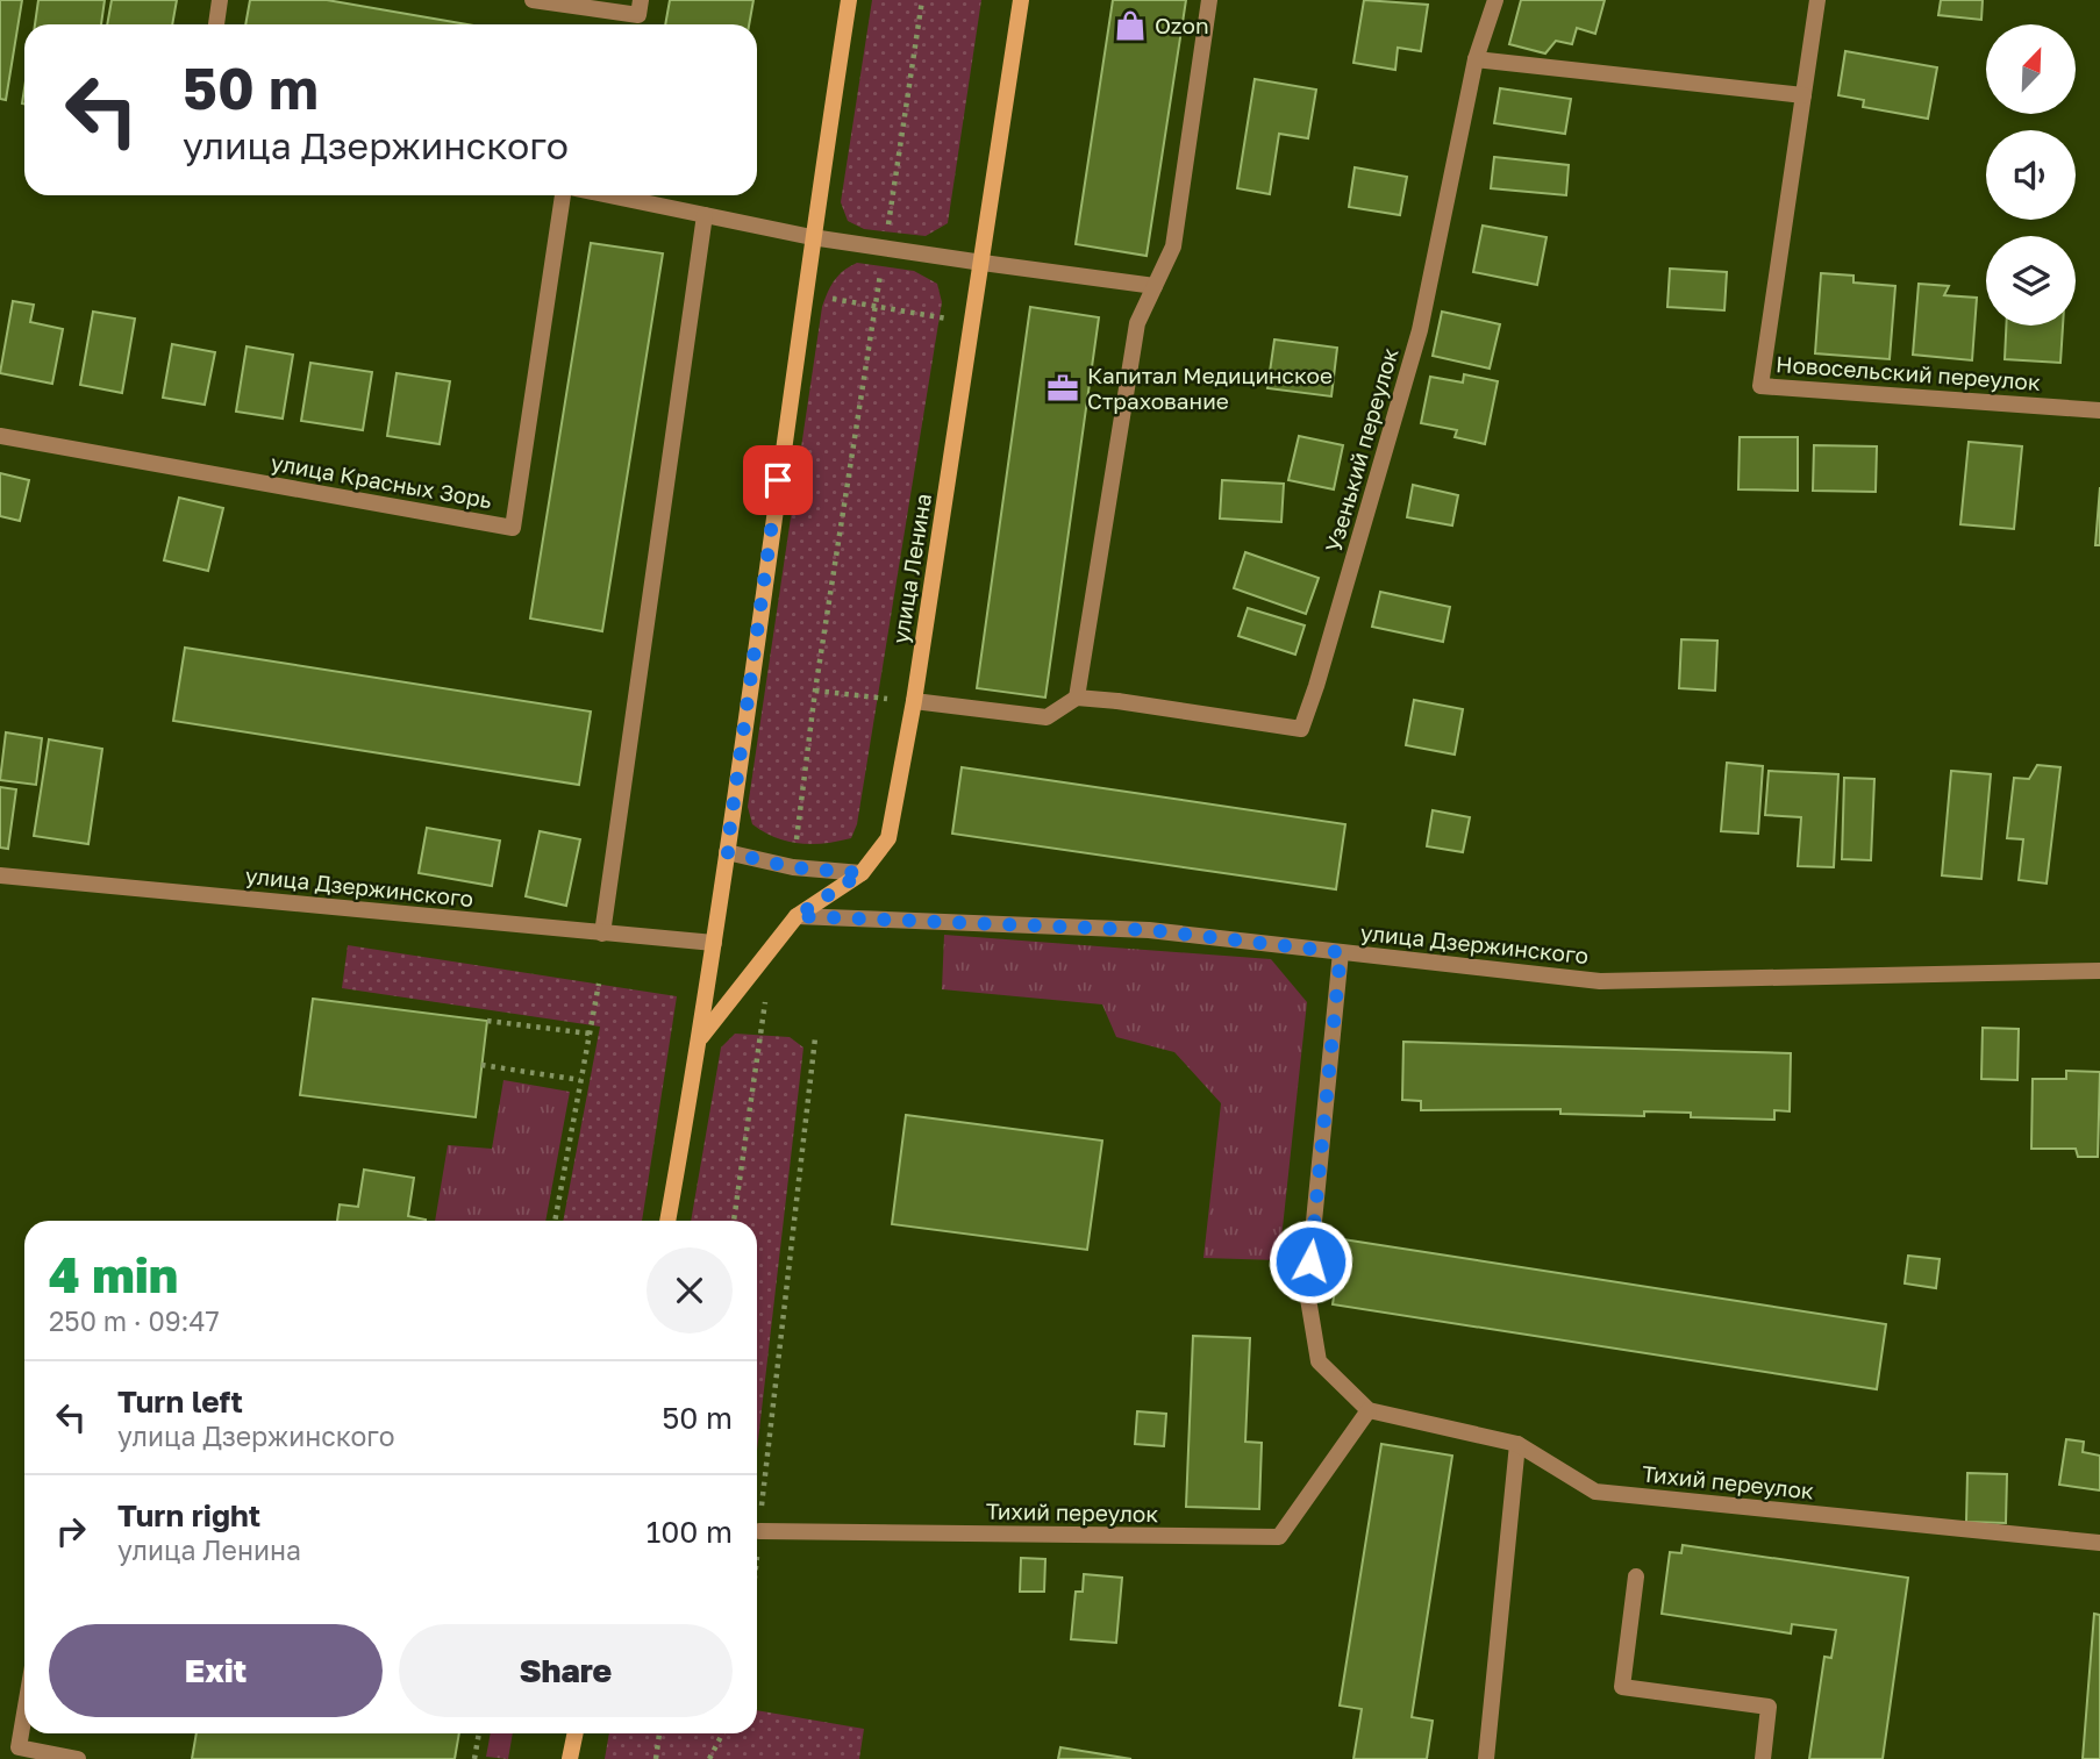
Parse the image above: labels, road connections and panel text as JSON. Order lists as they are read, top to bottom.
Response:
{
  "streets": {
    "main road": ["улица Ленина"],
    "street": [
      "Новосельский переулок",
      "Узенький переулок",
      "улица Красных Зорь",
      "улица Дзержинского",
      "Тихий переулок"
    ]
  },
  "crossings": [
    ["улица Ленина", "улица Дзержинского"]
  ],
  "places": {
    "shop": ["Ozon"],
    "office": ["Капитал Медицинское Страхование"]
  },
  "north": "top right",
  "page": {
    "turn": ["50 m", "улица Дзержинского"],
    "heading": ["4 min", "250 m · 09:47"],
    "list": [
      {
        "name": "Turn left",
        "note": "улица Дзержинского",
        "value": "50 m"
      },
      {
        "name": "Turn right",
        "note": "улица Ленина",
        "value": "100 m"
      }
    ],
    "buttons": ["Exit", "Share"]
  }
}
